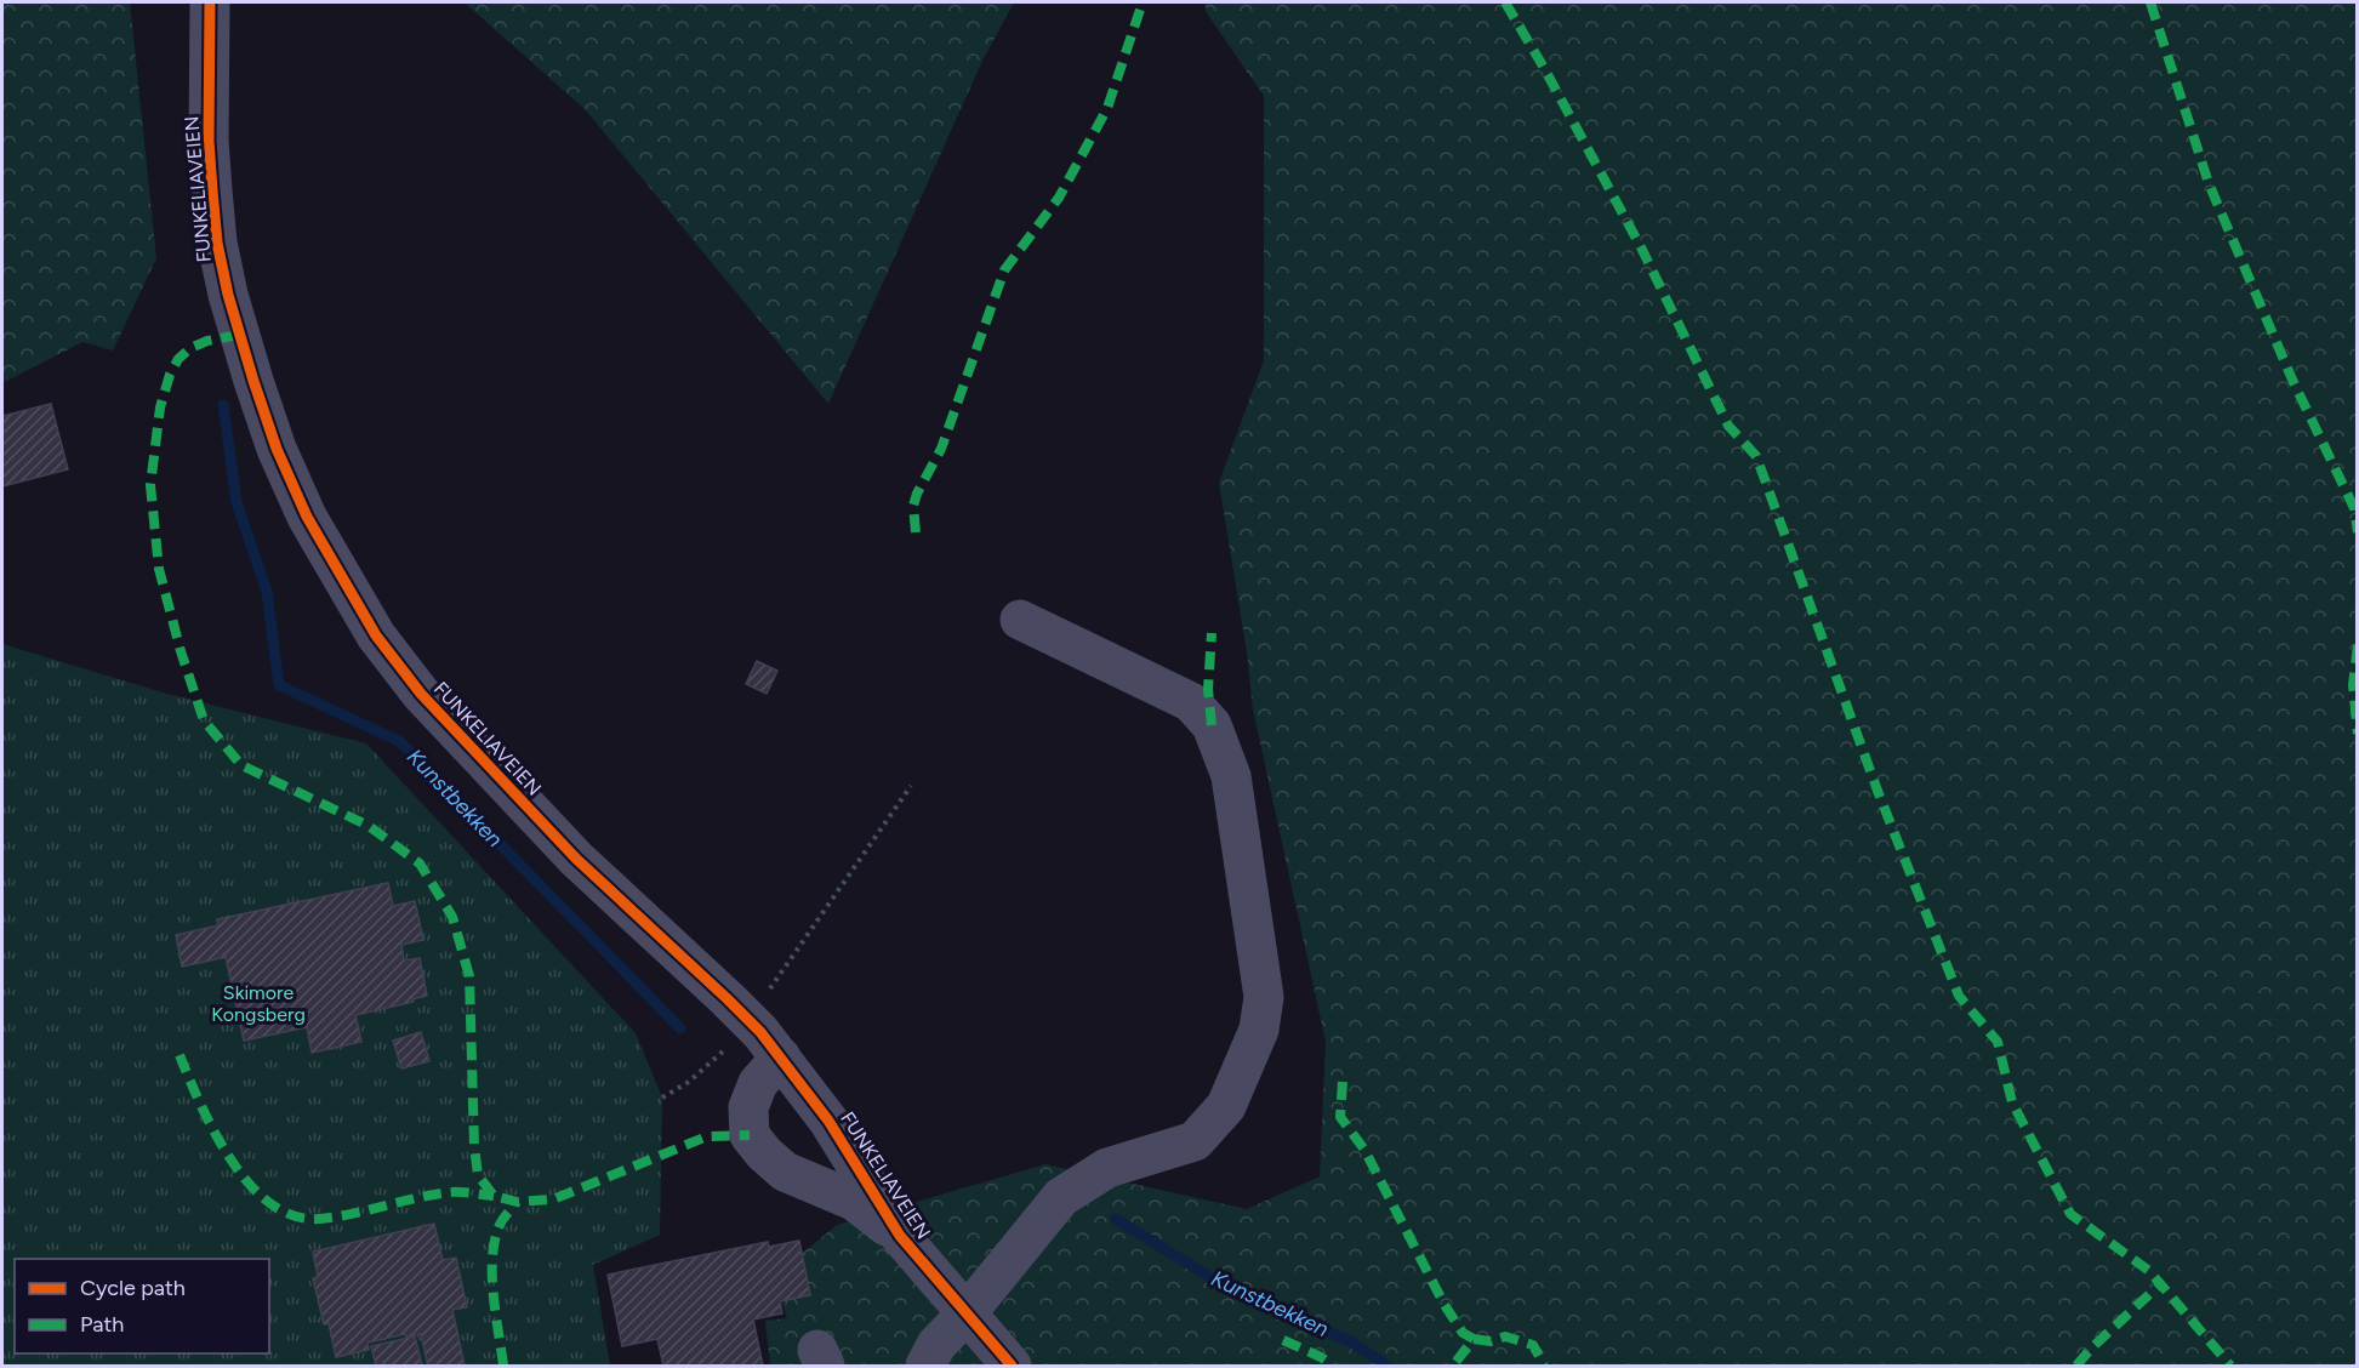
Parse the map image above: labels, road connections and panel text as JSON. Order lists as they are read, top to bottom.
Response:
{
  "streets": {
    "street": ["FUNKELIAVEIEN"]
  },
  "water": ["Kunstbekken"],
  "parks": ["Skimore Kongsberg"],
  "legend": ["Cycle path", "Path"]
}
